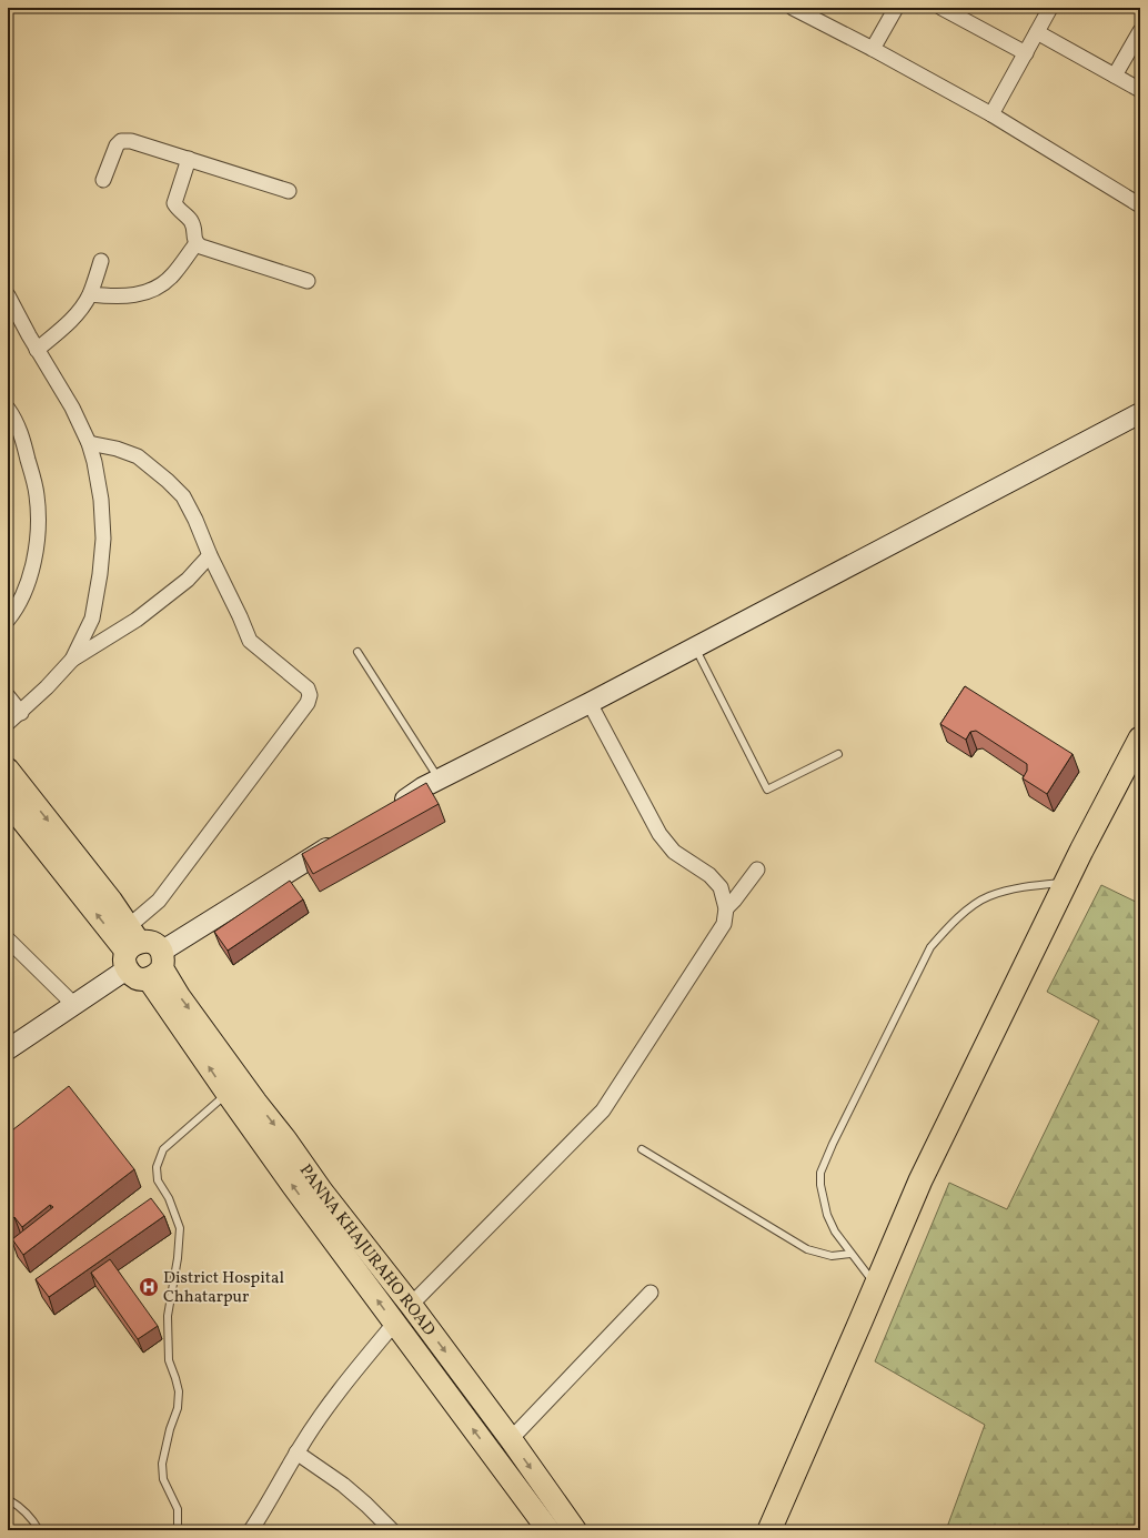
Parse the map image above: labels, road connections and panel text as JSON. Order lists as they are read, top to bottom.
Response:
{
  "streets": {
    "main road": ["PANNA KHAJURAHO ROAD"]
  },
  "places": {
    "hospital": ["District Hospital Chhatarpur"]
  }
}
